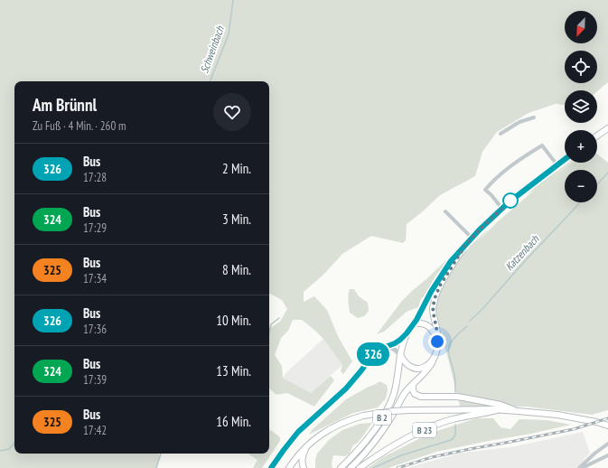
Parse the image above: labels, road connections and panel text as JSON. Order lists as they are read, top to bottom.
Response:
{
  "streets": {
    "main road": ["B 2", "B 23"]
  },
  "crossings": [
    ["B 2", "B 23"]
  ],
  "water": ["Schweinbach", "Katzenbach"],
  "lines": ["bus line 326"],
  "north": "bottom left",
  "page": {
    "on_map": "326",
    "map_buttons": ["+", "−"],
    "heading": ["Am Brünnl", "Zu Fuß · 4 Min. · 260 m"],
    "list": [
      {
        "mark": "326",
        "name": "Bus",
        "note": "17:28",
        "value": "2 Min."
      },
      {
        "mark": "324",
        "name": "Bus",
        "note": "17:29",
        "value": "3 Min."
      },
      {
        "mark": "325",
        "name": "Bus",
        "note": "17:34",
        "value": "8 Min."
      },
      {
        "mark": "326",
        "name": "Bus",
        "note": "17:36",
        "value": "10 Min."
      },
      {
        "mark": "324",
        "name": "Bus",
        "note": "17:39",
        "value": "13 Min."
      },
      {
        "mark": "325",
        "name": "Bus",
        "note": "17:42",
        "value": "16 Min."
      }
    ]
  }
}
